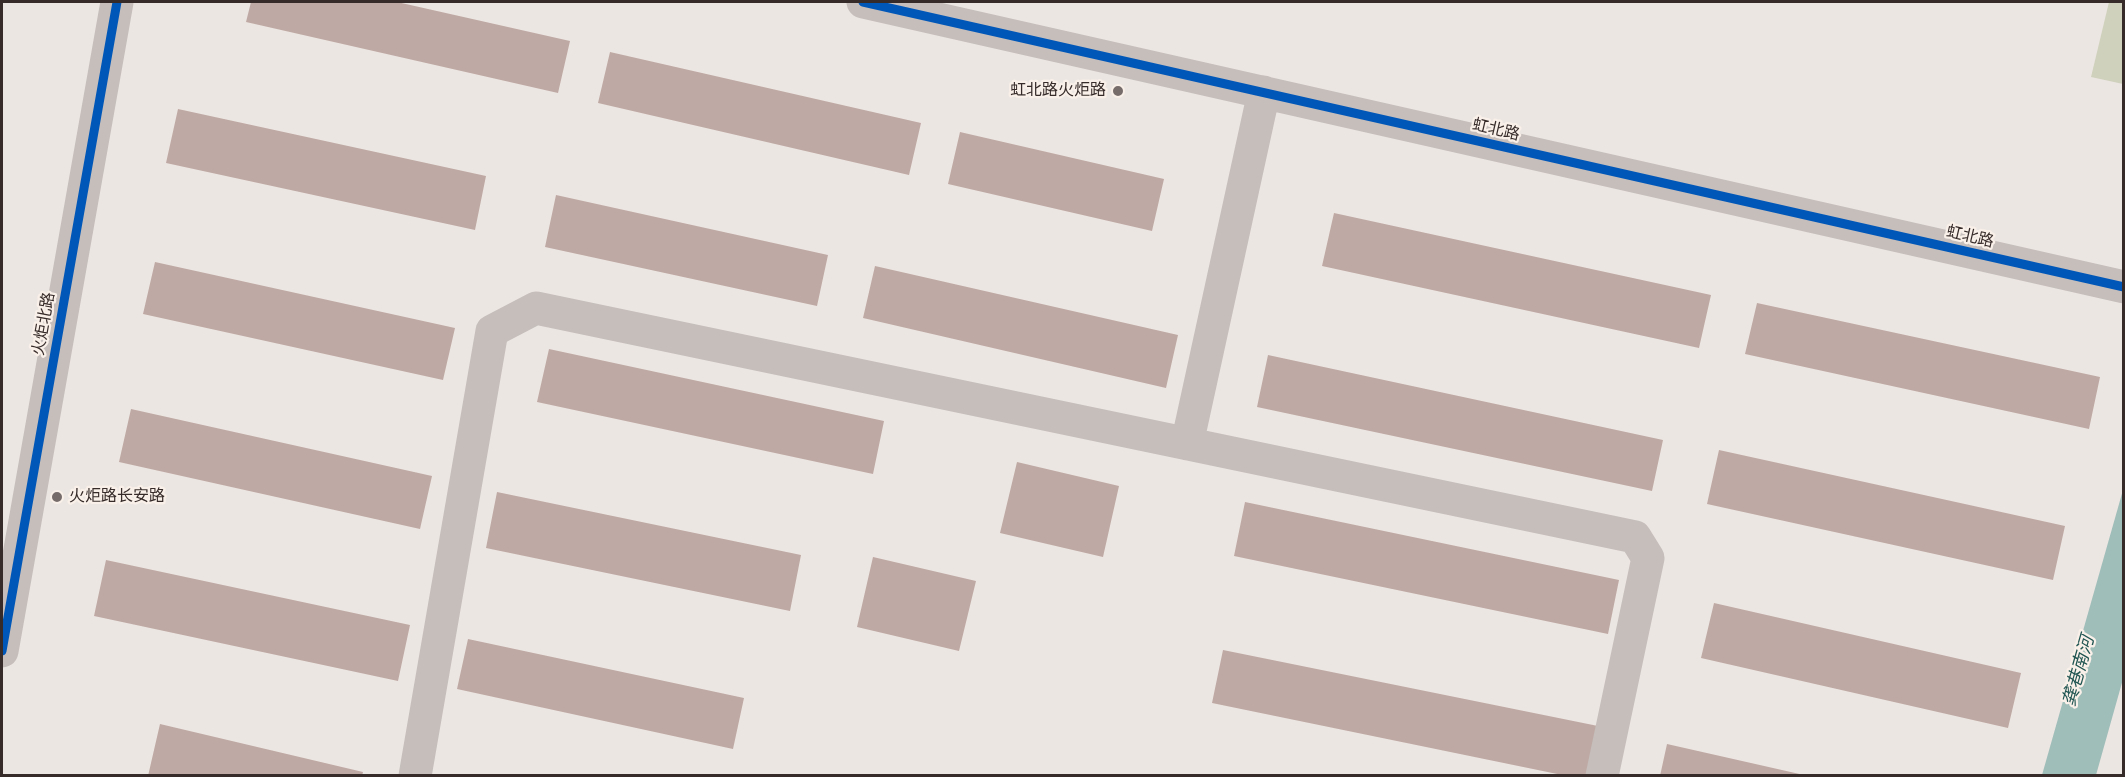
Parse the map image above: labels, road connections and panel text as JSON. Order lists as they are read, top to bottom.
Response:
{
  "streets": {
    "street": ["虹北路", "火炬北路"]
  },
  "water": ["龚巷南河"],
  "places": ["虹北路火炬路", "火炬路长安路"]
}
